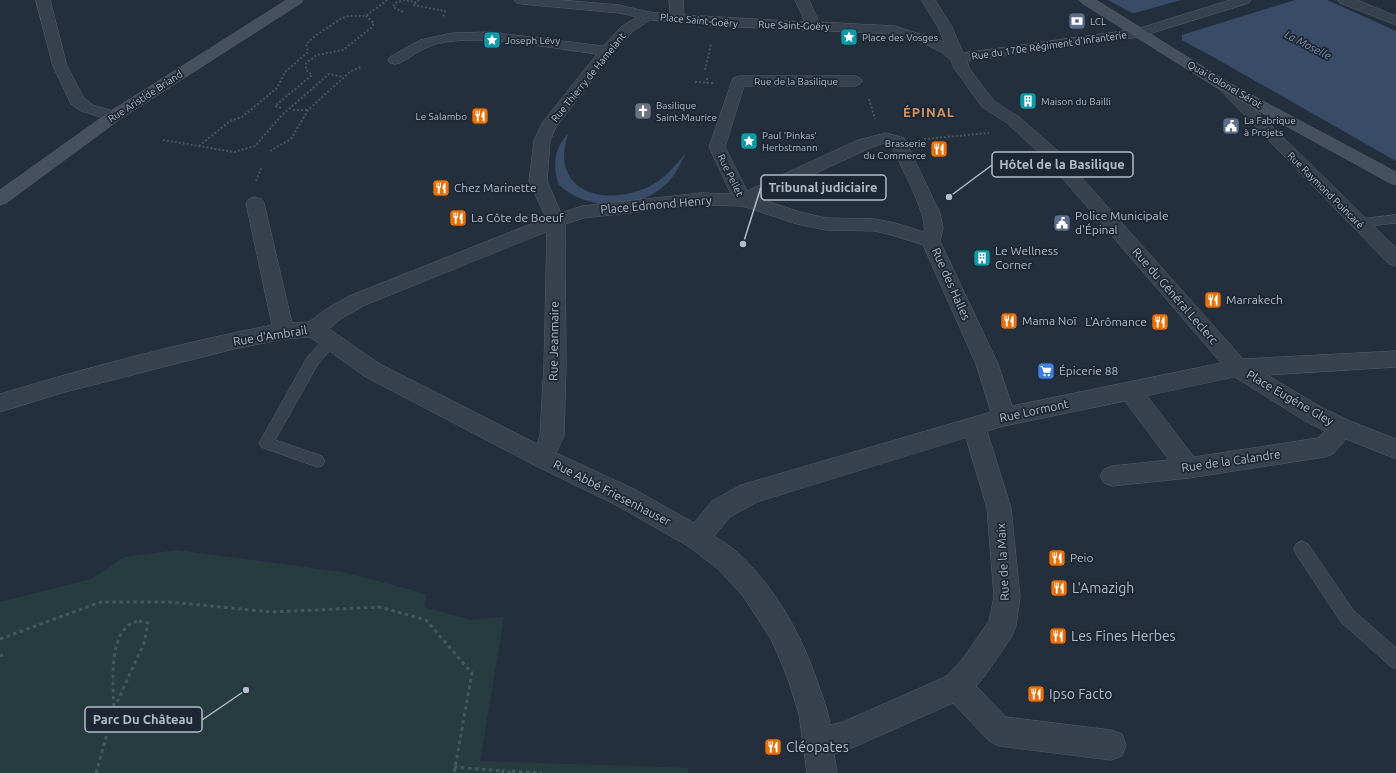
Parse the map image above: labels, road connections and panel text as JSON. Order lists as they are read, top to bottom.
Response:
{
  "streets": {
    "main road": ["Quai Colonel Sérot", "Rue Aristide Briand"],
    "street": [
      "Place Saint-Goëry",
      "Rue Saint-Goëry",
      "Rue du 170e Régiment d'Infanterie",
      "Rue Thierry de Hamelant",
      "Rue de la Basilique",
      "Rue Pellet",
      "Rue Raymond Poincaré",
      "Place Edmond Henry",
      "Rue des Halles",
      "Rue du Général Leclerc",
      "Rue d'Ambrail",
      "Rue Jeanmaire",
      "Place Eugéne Gley",
      "Rue Lormont",
      "Rue de la Calandre",
      "Rue Abbé Friesenhauser",
      "Rue de la Maix"
    ]
  },
  "crossings": [
    ["Place Saint-Goëry", "Rue Saint-Goëry"],
    ["Place Saint-Goëry", "Rue Thierry de Hamelant"],
    ["Rue Saint-Goëry", "Rue du 170e Régiment d'Infanterie"],
    ["Rue Saint-Goëry", "Rue du Général Leclerc"],
    ["Rue du 170e Régiment d'Infanterie", "Quai Colonel Sérot"],
    ["Rue du 170e Régiment d'Infanterie", "Rue du Général Leclerc"],
    ["Rue Thierry de Hamelant", "Place Edmond Henry"],
    ["Rue Thierry de Hamelant", "Rue d'Ambrail"],
    ["Rue Thierry de Hamelant", "Rue Jeanmaire"],
    ["Rue de la Basilique", "Rue Pellet"],
    ["Quai Colonel Sérot", "Rue Raymond Poincaré"],
    ["Rue Pellet", "Place Edmond Henry"],
    ["Rue Pellet", "Rue des Halles"],
    ["Place Edmond Henry", "Rue des Halles"],
    ["Place Edmond Henry", "Rue d'Ambrail"],
    ["Place Edmond Henry", "Rue Jeanmaire"],
    ["Rue des Halles", "Rue Lormont"],
    ["Rue du Général Leclerc", "Place Eugéne Gley"],
    ["Rue du Général Leclerc", "Rue Lormont"],
    ["Rue d'Ambrail", "Rue Jeanmaire"],
    ["Rue d'Ambrail", "Rue Abbé Friesenhauser"],
    ["Rue Jeanmaire", "Rue Abbé Friesenhauser"],
    ["Place Eugéne Gley", "Rue Lormont"],
    ["Place Eugéne Gley", "Rue de la Calandre"],
    ["Rue Lormont", "Rue Abbé Friesenhauser"],
    ["Rue Lormont", "Rue de la Maix"],
    ["Rue Abbé Friesenhauser", "Rue de la Maix"]
  ],
  "districts": ["ÉPINAL"],
  "water": ["La Moselle"],
  "places": {
    "bank": ["LCL"],
    "place": ["Place des Vosges", "Joseph Lévy", "Paul 'Pinkas' Herbstmann"],
    "building": ["Maison du Bailli", "Le Wellness Corner"],
    "church": ["Basilique Saint-Maurice"],
    "restaurant": [
      "Le Salambo",
      "Brasserie du Commerce",
      "Chez Marinette",
      "La Côte de Boeuf",
      "Marrakech",
      "Mama Noï",
      "L'Arômance",
      "Peio",
      "L'Amazigh",
      "Les Fines Herbes",
      "Ipso Facto",
      "Cléopates"
    ],
    "public building": ["La Fabrique à Projets", "Police Municipale d'Épinal"],
    "other": ["Hôtel de la Basilique", "Tribunal judiciaire", "Parc Du Château"],
    "supermarket": ["Épicerie 88"]
  }
}
